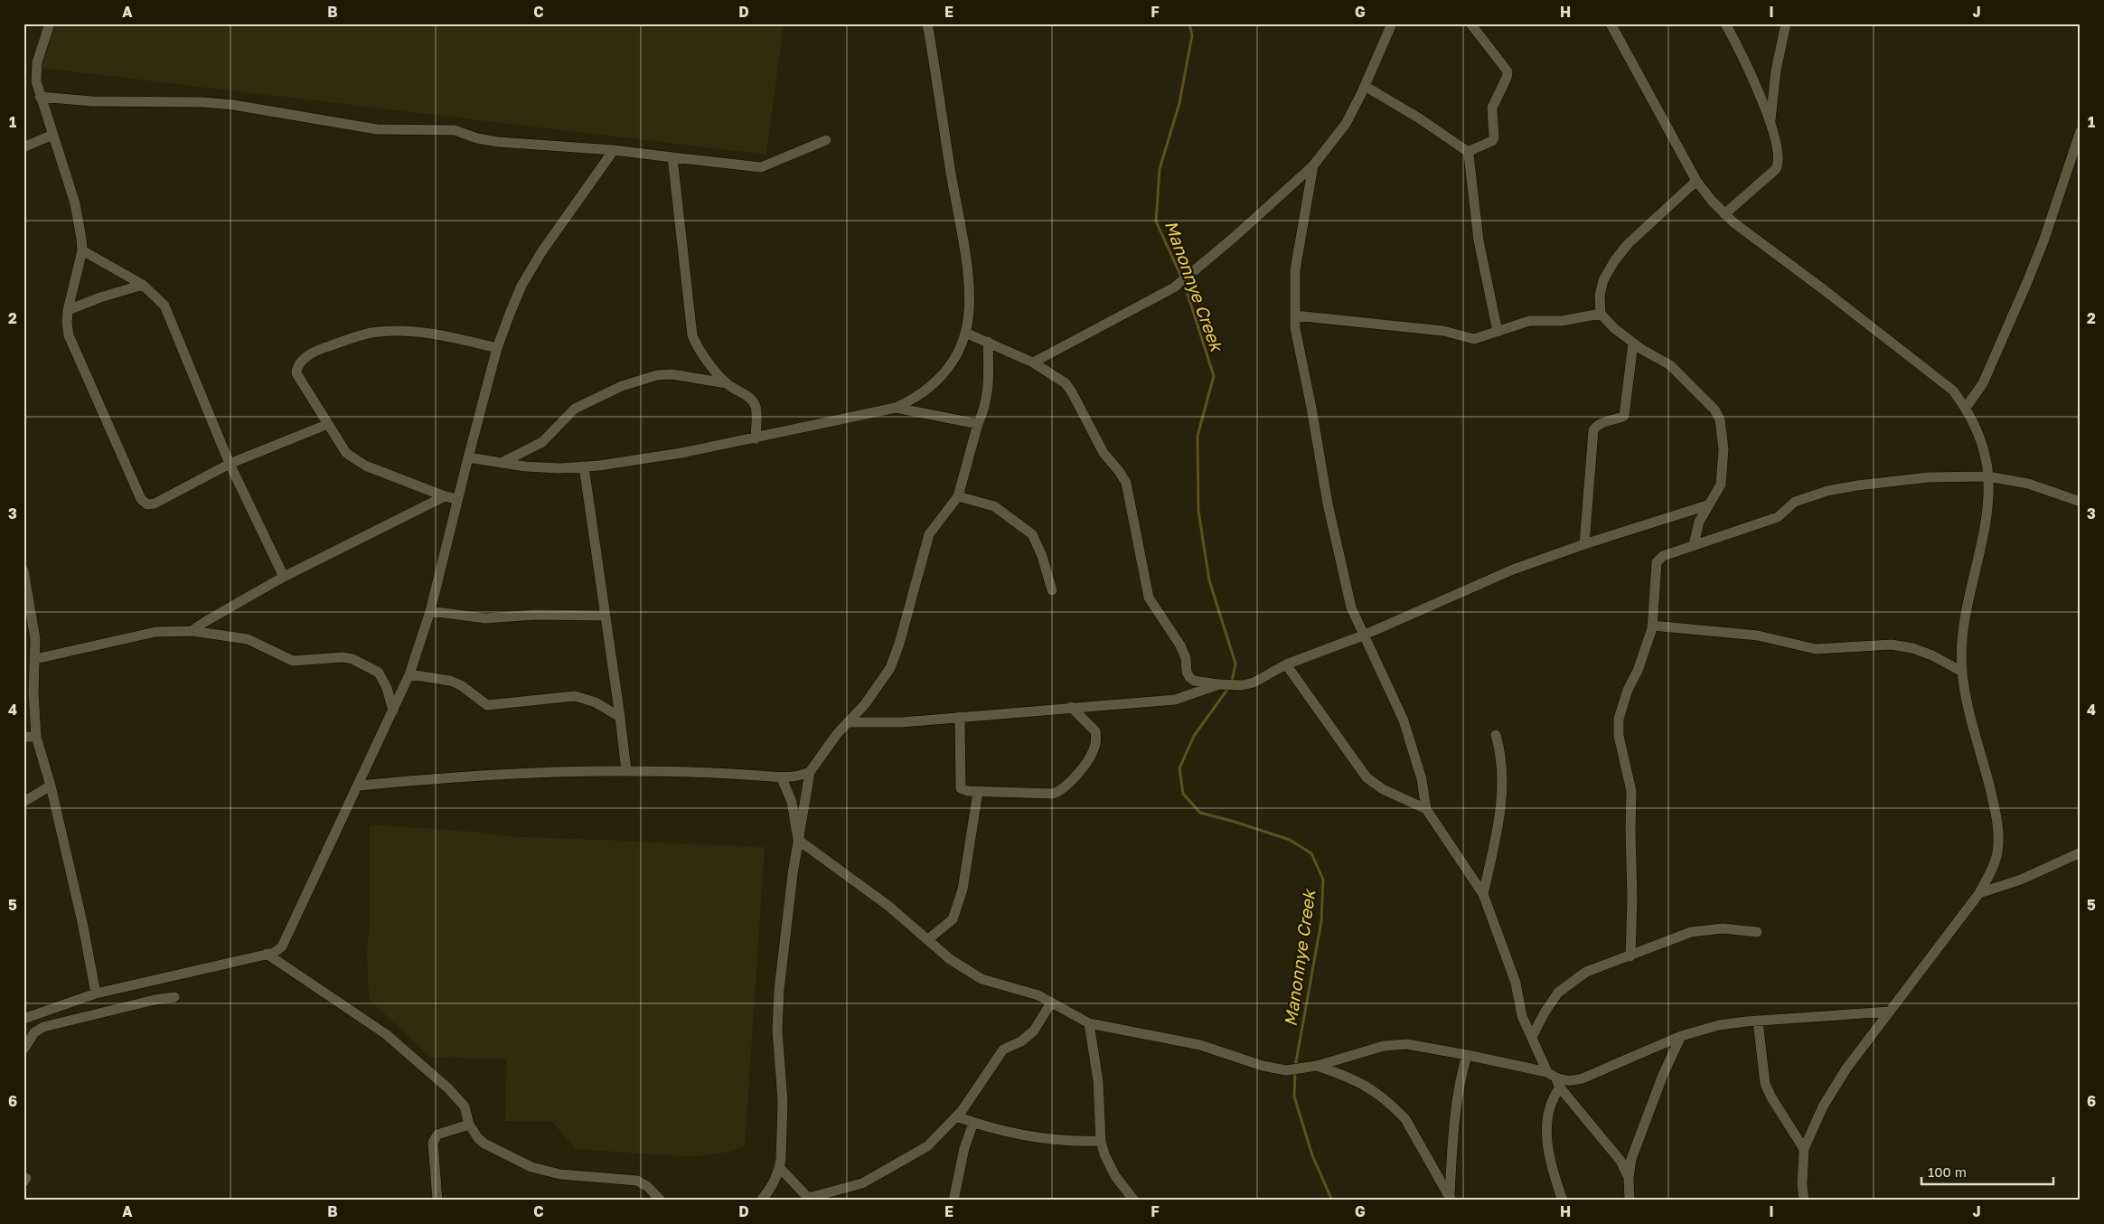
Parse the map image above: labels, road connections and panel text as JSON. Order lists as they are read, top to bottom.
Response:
{
  "water": ["Manonnye Creek"],
  "scale_bar": "100 m",
  "grid": {
    "columns": [
      "A",
      "B",
      "C",
      "D",
      "E",
      "F",
      "G",
      "H",
      "I",
      "J"
    ],
    "rows": [
      "1",
      "2",
      "3",
      "4",
      "5",
      "6"
    ]
  }
}
